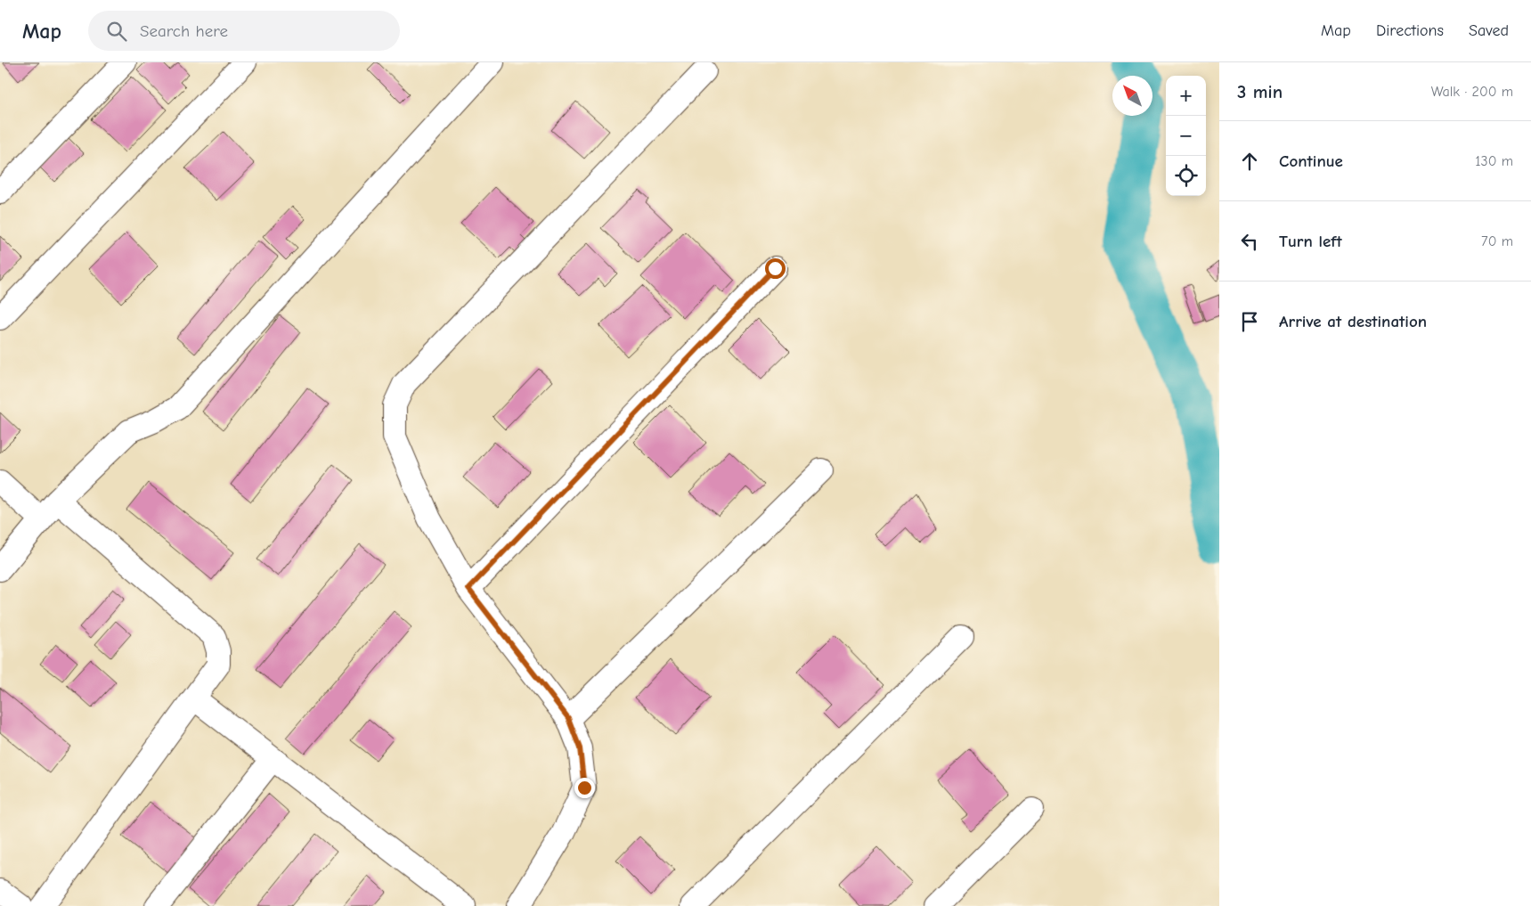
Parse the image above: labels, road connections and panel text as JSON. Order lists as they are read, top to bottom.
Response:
{
  "north": "top left",
  "page": {
    "header": "Map",
    "search": "Search here",
    "nav": ["Map", "Directions", "Saved"],
    "heading": ["3 min", "Walk · 200 m"],
    "map_buttons": ["+", "−"],
    "list": [
      ["Continue", "130 m"],
      ["Turn left", "70 m"],
      "Arrive at destination"
    ]
  }
}
